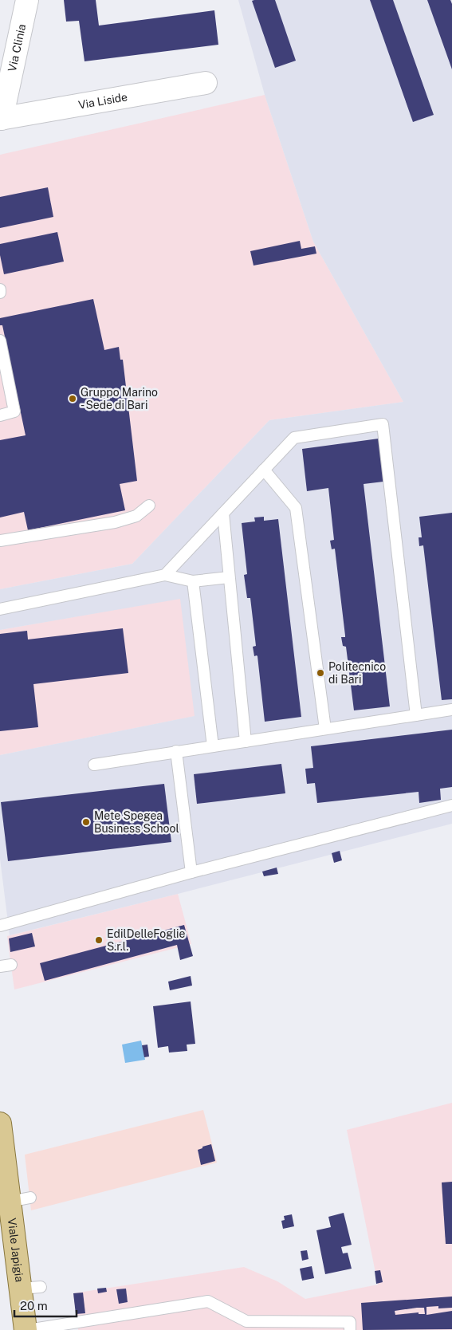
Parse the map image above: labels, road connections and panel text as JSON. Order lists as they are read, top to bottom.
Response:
{
  "streets": {
    "main road": ["Viale Japigia"],
    "street": ["Via Clinia", "Via Liside"]
  },
  "crossings": [
    ["Via Clinia", "Via Liside"]
  ],
  "places": [
    "Gruppo Marino - Sede di Bari",
    "Politecnico di Bari",
    "Mete Spegea Business School",
    "EdilDelleFoglie S.r.l."
  ],
  "scale_bar": "20 m"
}
